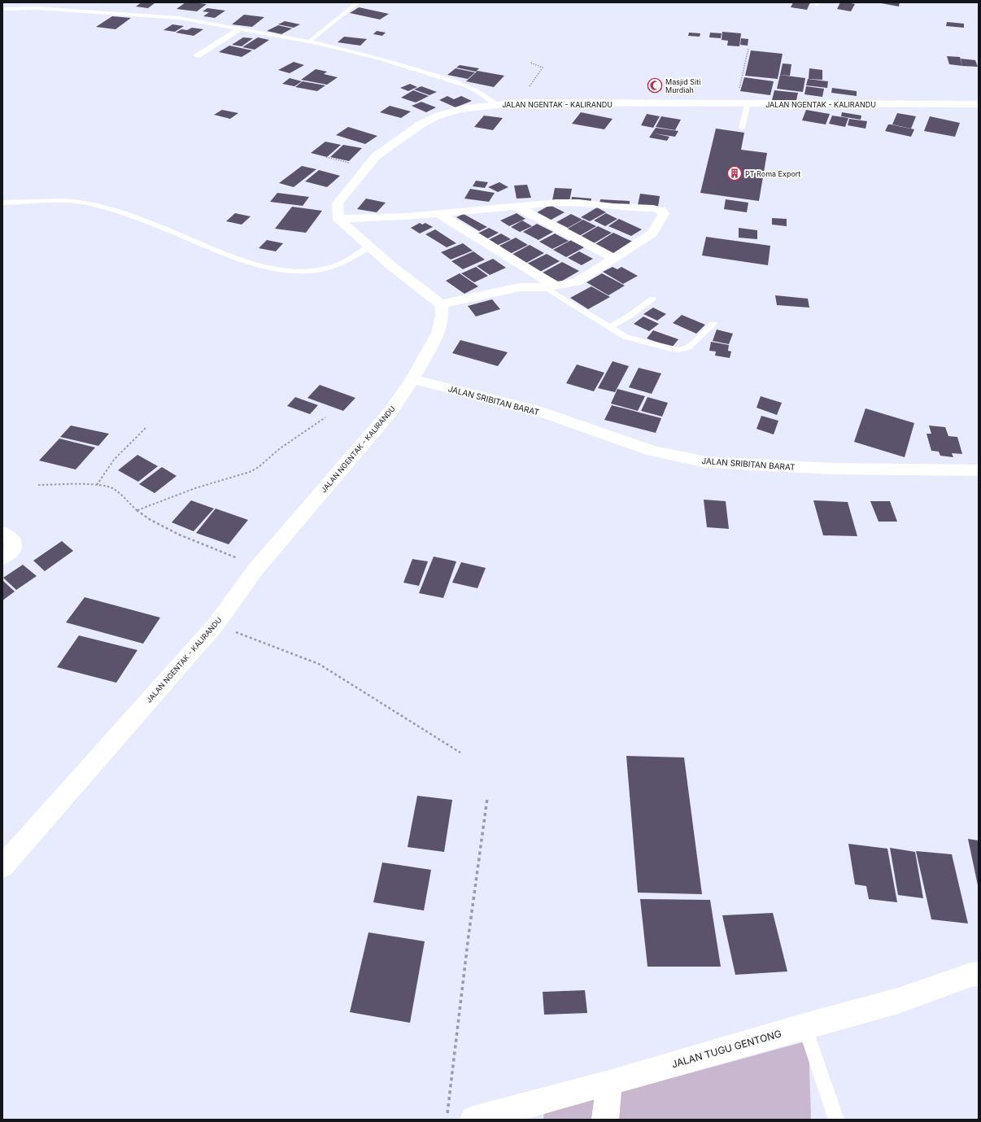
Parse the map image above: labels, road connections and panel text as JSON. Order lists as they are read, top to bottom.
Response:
{
  "streets": {
    "street": ["JALAN NGENTAK - KALIRANDU", "JALAN SRIBITAN BARAT", "JALAN TUGU GENTONG"]
  },
  "crossings": [
    ["JALAN NGENTAK - KALIRANDU", "JALAN SRIBITAN BARAT"]
  ],
  "places": {
    "mosque": ["Masjid Siti Murdiah"],
    "building": ["PT Roma Export"]
  }
}
